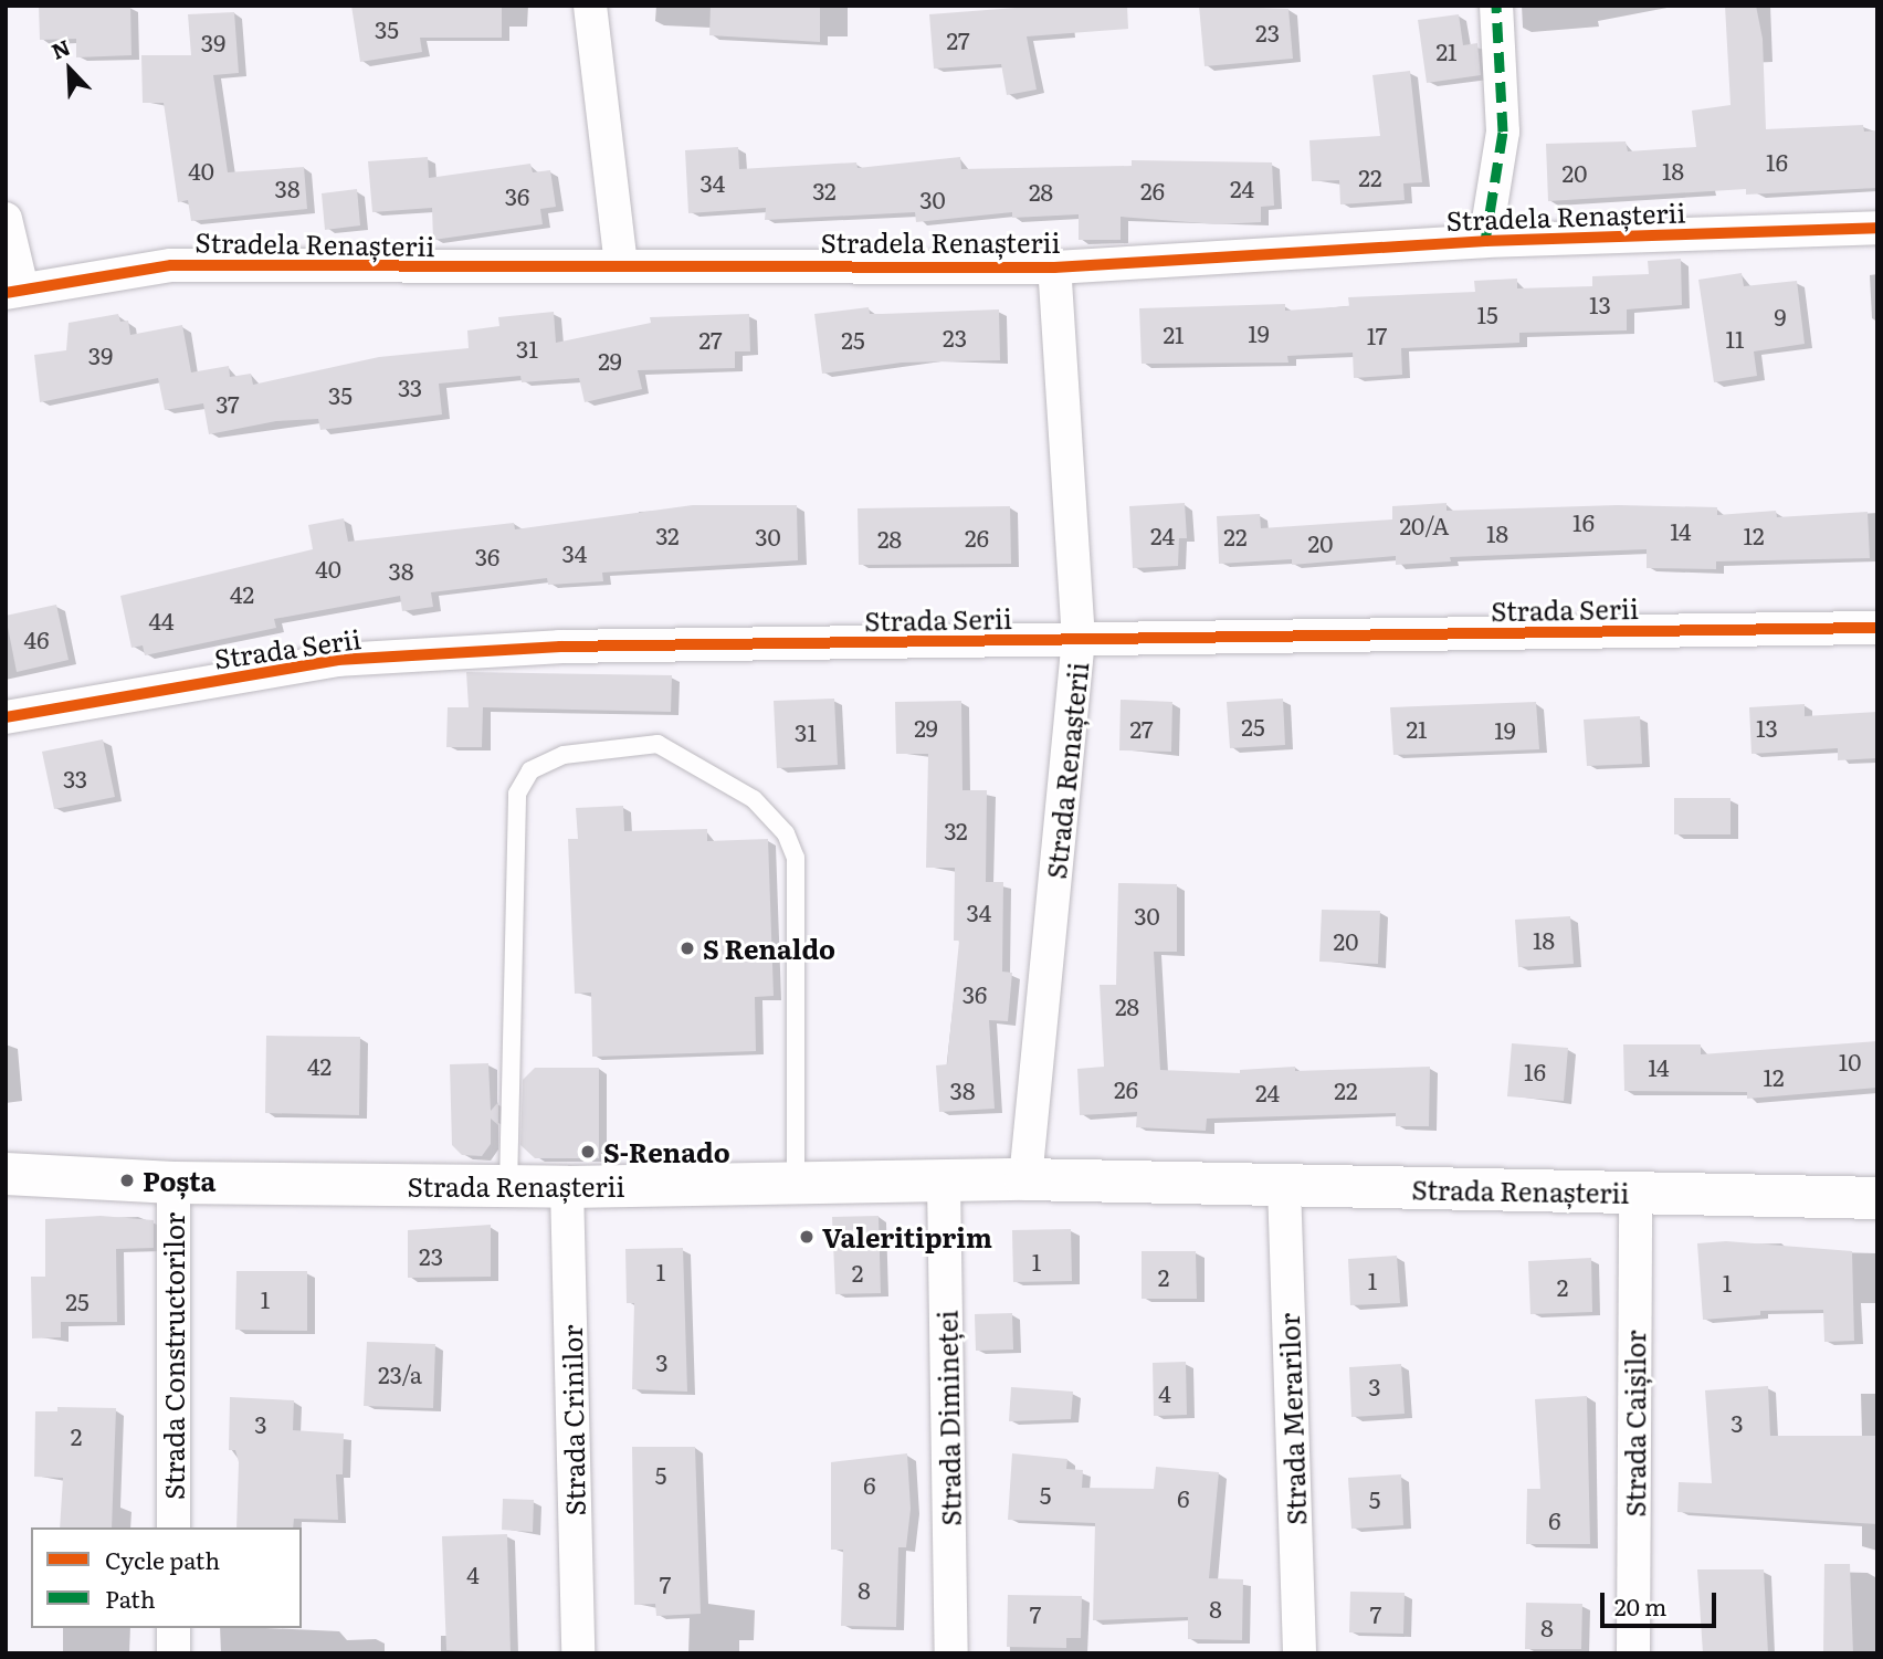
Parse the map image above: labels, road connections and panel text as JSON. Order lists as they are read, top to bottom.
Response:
{
  "streets": {
    "street": [
      "Stradela Renașterii",
      "Strada Serii",
      "Strada Renașterii",
      "Strada Constructorilor",
      "Strada Dimineței",
      "Strada Merarilor",
      "Strada Crinilor",
      "Strada Caișilor"
    ]
  },
  "crossings": [
    ["Stradela Renașterii", "Strada Renașterii"],
    ["Strada Serii", "Strada Renașterii"],
    ["Strada Renașterii", "Strada Constructorilor"],
    ["Strada Renașterii", "Strada Dimineței"],
    ["Strada Renașterii", "Strada Merarilor"],
    ["Strada Renașterii", "Strada Crinilor"],
    ["Strada Renașterii", "Strada Caișilor"]
  ],
  "places": [
    "S Renaldo",
    "S-Renado",
    "Poșta",
    "Valeritiprim"
  ],
  "house_numbers": [
    "35",
    "23",
    "27",
    "39",
    "21",
    "16",
    "40",
    "18",
    "20",
    "22",
    "34",
    "38",
    "24",
    "32",
    "26",
    "28",
    "36",
    "30",
    "13",
    "15",
    "9",
    "19",
    "21",
    "17",
    "23",
    "11",
    "27",
    "25",
    "31",
    "39",
    "29",
    "33",
    "35",
    "37",
    "16",
    "20/A",
    "14",
    "18",
    "32",
    "24",
    "12",
    "30",
    "22",
    "26",
    "28",
    "20",
    "34",
    "36",
    "40",
    "38",
    "42",
    "44",
    "46",
    "25",
    "29",
    "13",
    "27",
    "21",
    "19",
    "31",
    "33",
    "32",
    "34",
    "30",
    "18",
    "20",
    "36",
    "28",
    "10",
    "42",
    "14",
    "16",
    "12",
    "26",
    "38",
    "22",
    "24",
    "23",
    "1",
    "1",
    "2",
    "2",
    "1",
    "1",
    "2",
    "1",
    "25",
    "3",
    "23/a",
    "3",
    "4",
    "3",
    "3",
    "2",
    "5",
    "6",
    "5",
    "6",
    "5",
    "6",
    "4",
    "7",
    "8",
    "8",
    "7",
    "7",
    "8"
  ],
  "legend": ["Cycle path", "Path"],
  "scale_bar": "20 m",
  "north": "top left"
}
